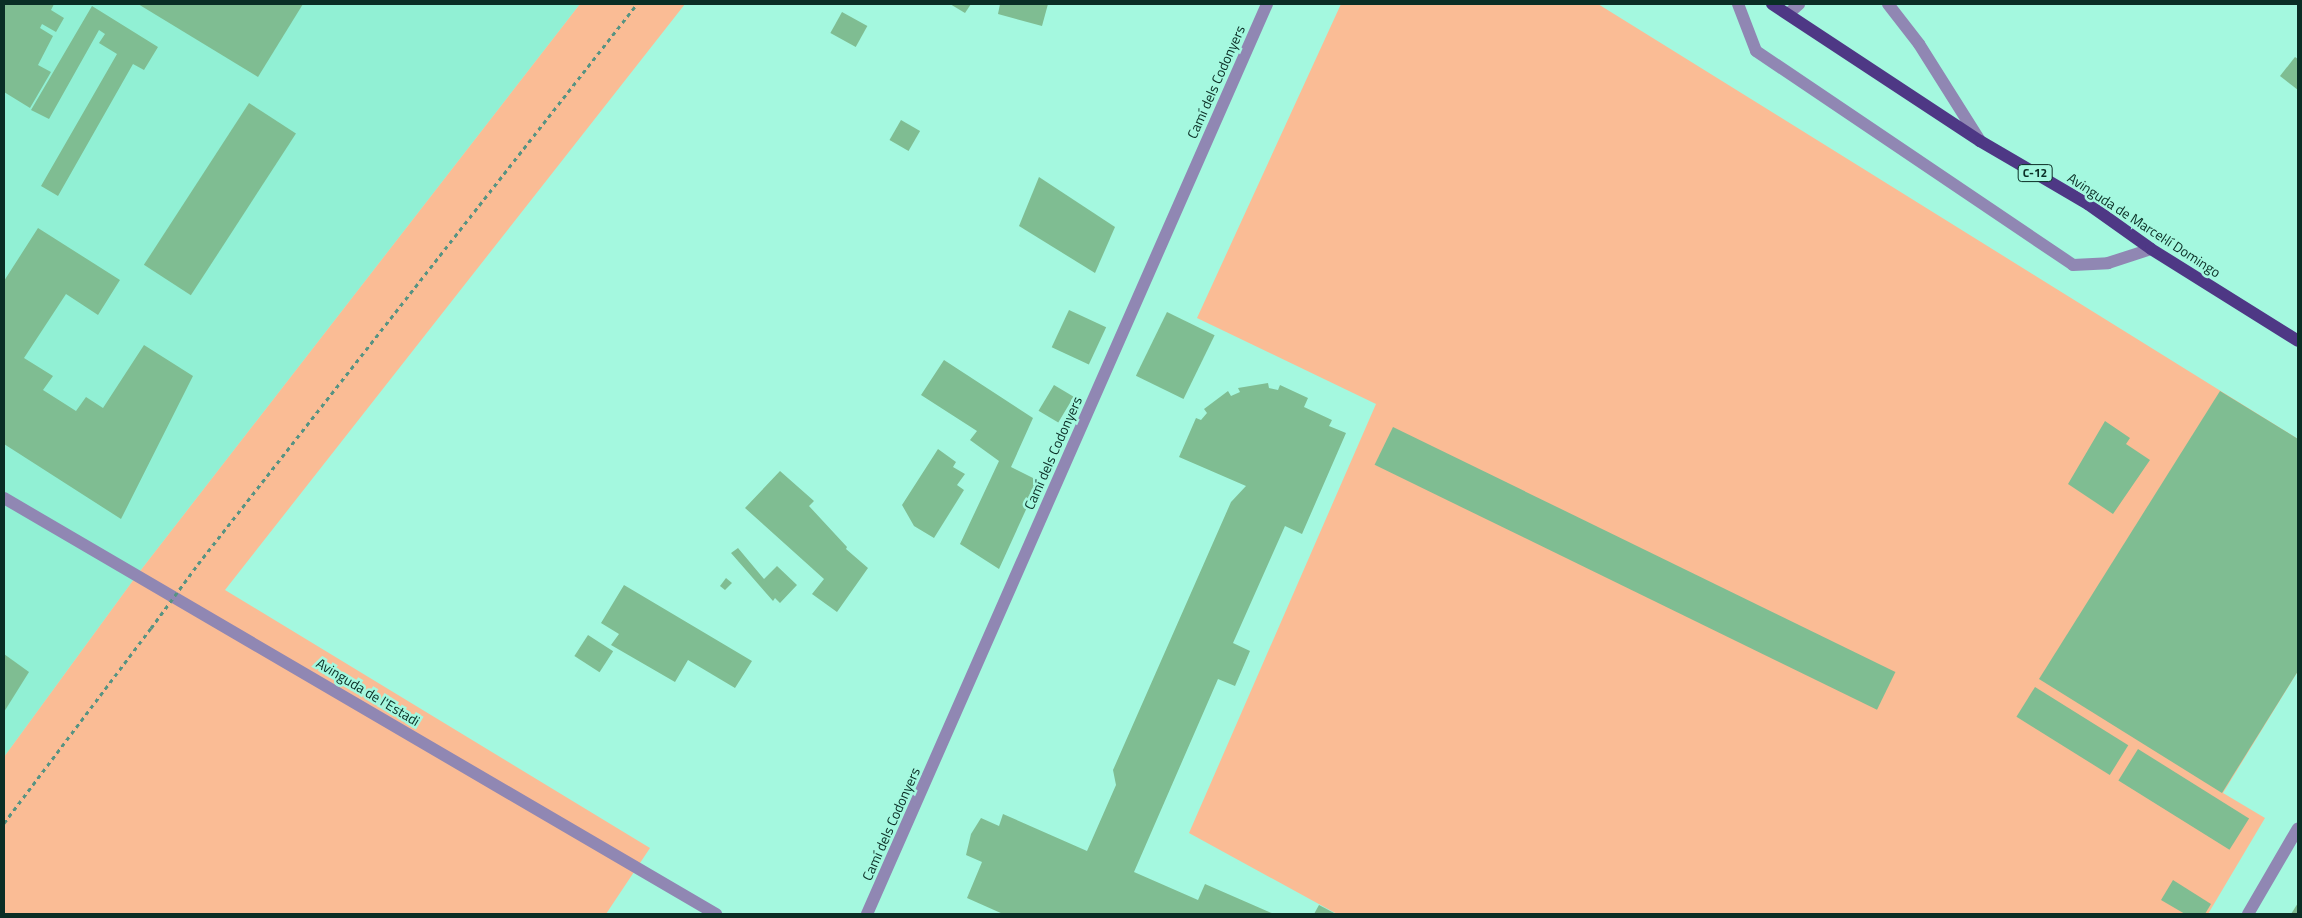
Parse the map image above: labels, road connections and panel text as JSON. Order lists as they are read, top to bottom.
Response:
{
  "streets": {
    "main road": ["C-12", "Avinguda de Marcel·lí Domingo"],
    "street": ["Camí dels Codonyers", "Avinguda de l'Estadi"]
  }
}
